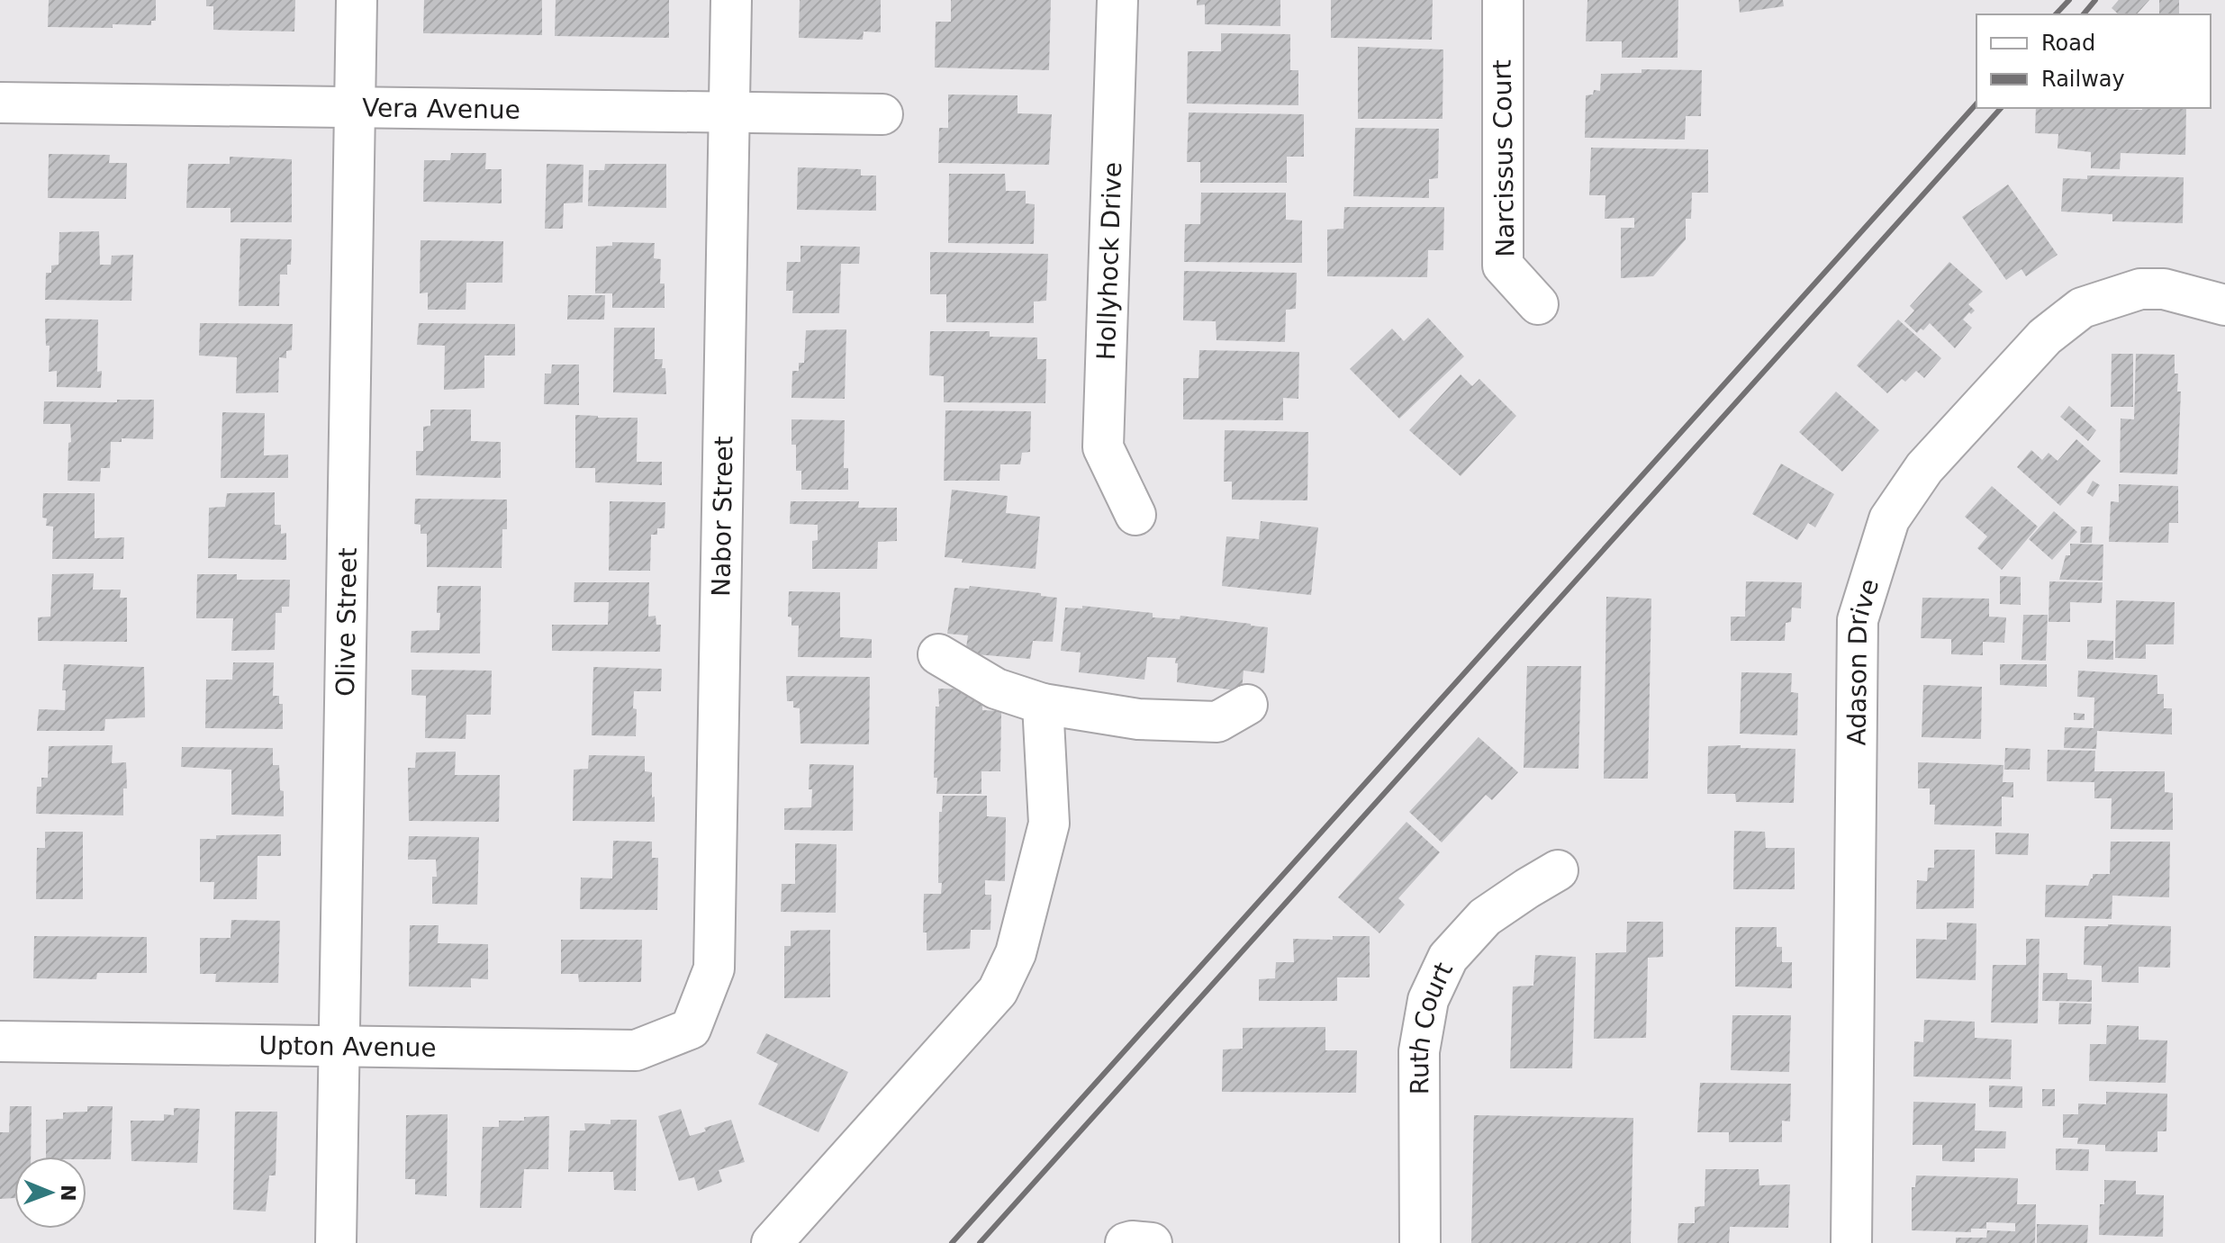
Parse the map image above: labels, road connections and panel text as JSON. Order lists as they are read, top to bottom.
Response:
{
  "streets": {
    "street": [
      "Vera Avenue",
      "Narcissus Court",
      "Hollyhock Drive",
      "Nabor Street",
      "Olive Street",
      "Adason Drive",
      "Ruth Court",
      "Upton Avenue"
    ]
  },
  "crossings": [
    ["Vera Avenue", "Nabor Street"],
    ["Vera Avenue", "Olive Street"],
    ["Nabor Street", "Upton Avenue"],
    ["Olive Street", "Upton Avenue"]
  ],
  "legend": ["Road", "Railway"],
  "north": "right"
}
